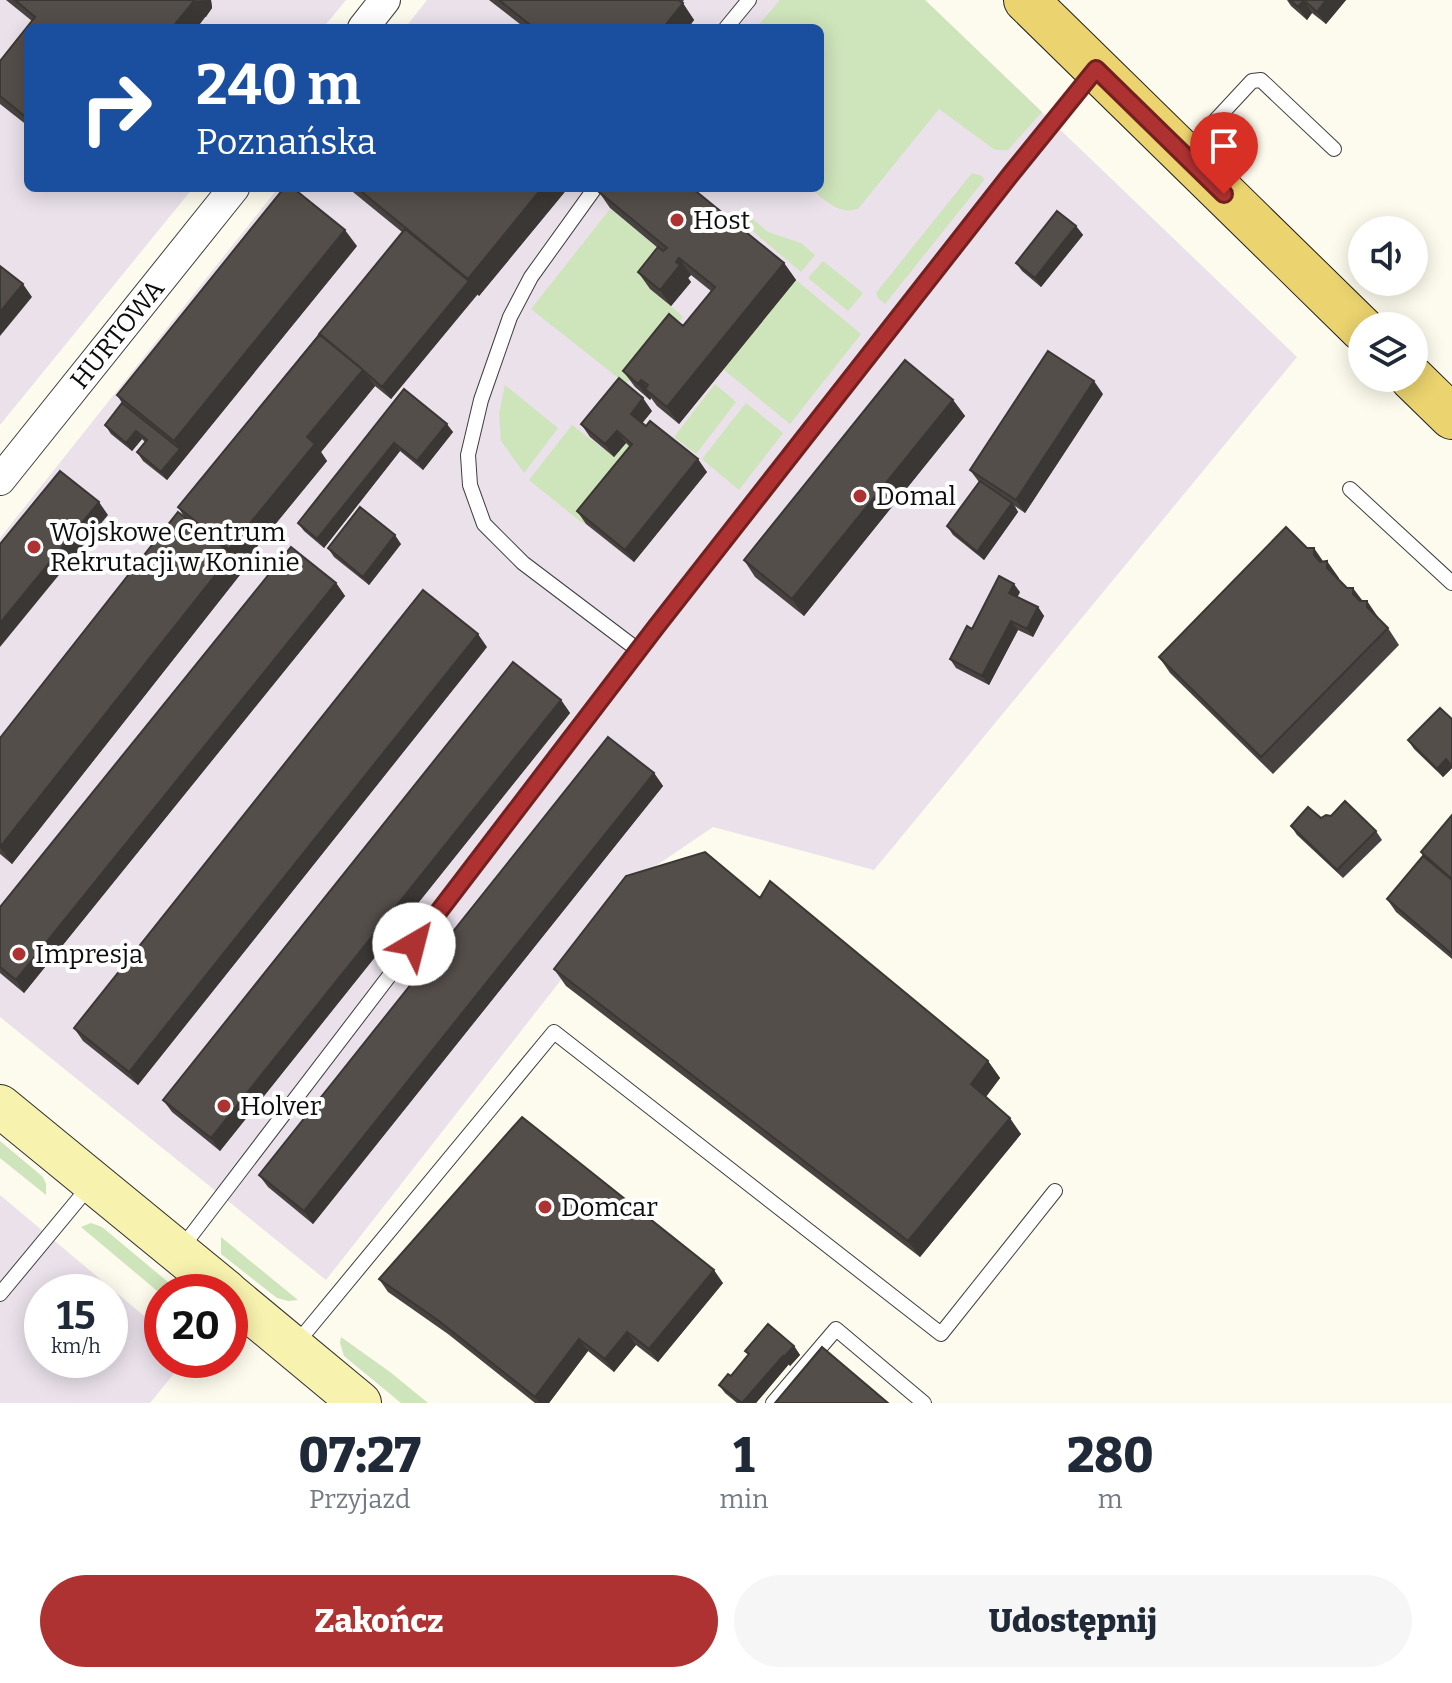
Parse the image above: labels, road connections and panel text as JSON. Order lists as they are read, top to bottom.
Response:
{
  "streets": {
    "street": ["HURTOWA"]
  },
  "places": [
    "Host",
    "Domal",
    "Wojskowe Centrum Rekrutacji w Koninie",
    "Impresja",
    "Holver",
    "Domcar"
  ],
  "page": {
    "turn": ["240 m", "Poznańska"],
    "speed": "15 km/h",
    "limit": "20",
    "eta": [
      "07:27",
      "Przyjazd",
      "1",
      "min",
      "280",
      "m"
    ],
    "buttons": ["Zakończ", "Udostępnij"]
  }
}
